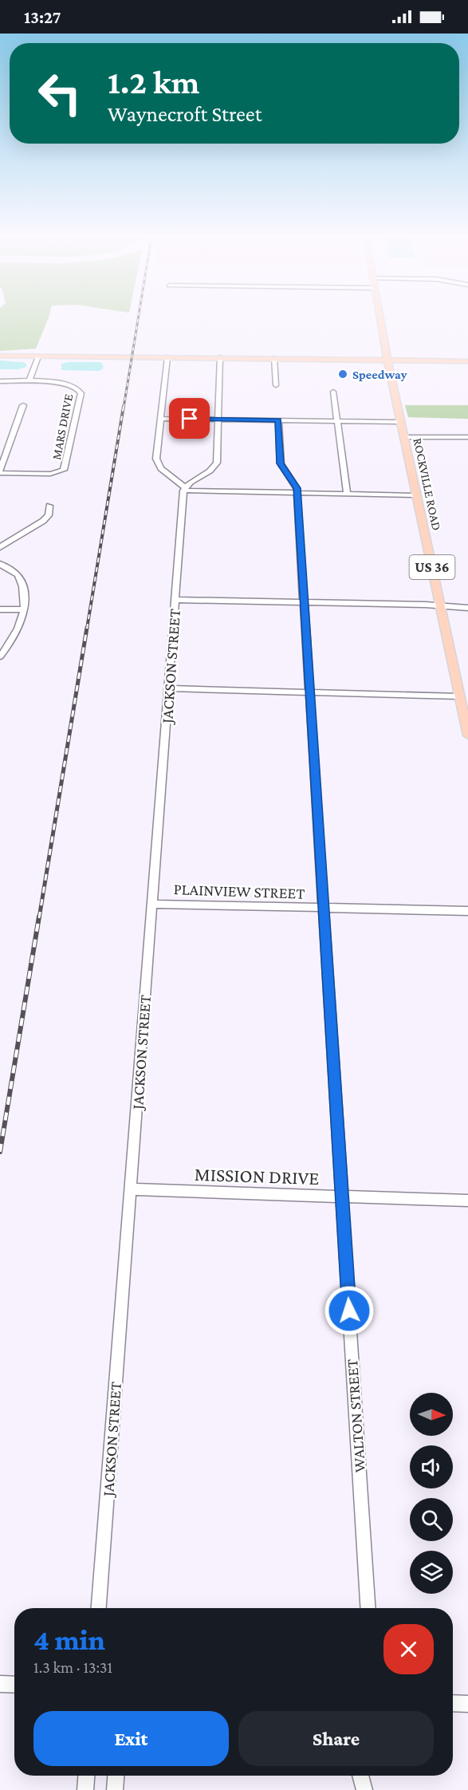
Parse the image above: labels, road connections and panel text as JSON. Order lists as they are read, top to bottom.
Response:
{
  "streets": {
    "main road": ["ROCKVILLE ROAD", "US 36"],
    "street": [
      "MARS DRIVE",
      "JACKSON STREET",
      "PLAINVIEW STREET",
      "MISSION DRIVE",
      "WALTON STREET"
    ]
  },
  "crossings": [
    ["JACKSON STREET", "PLAINVIEW STREET"],
    ["JACKSON STREET", "MISSION DRIVE"],
    ["PLAINVIEW STREET", "WALTON STREET"],
    ["MISSION DRIVE", "WALTON STREET"]
  ],
  "places": ["Speedway"],
  "north": "right",
  "page": {
    "status": "13:27",
    "turn": ["1.2 km", "Waynecroft Street"],
    "heading": ["4 min", "1.3 km · 13:31"],
    "buttons": ["Exit", "Share"]
  }
}
